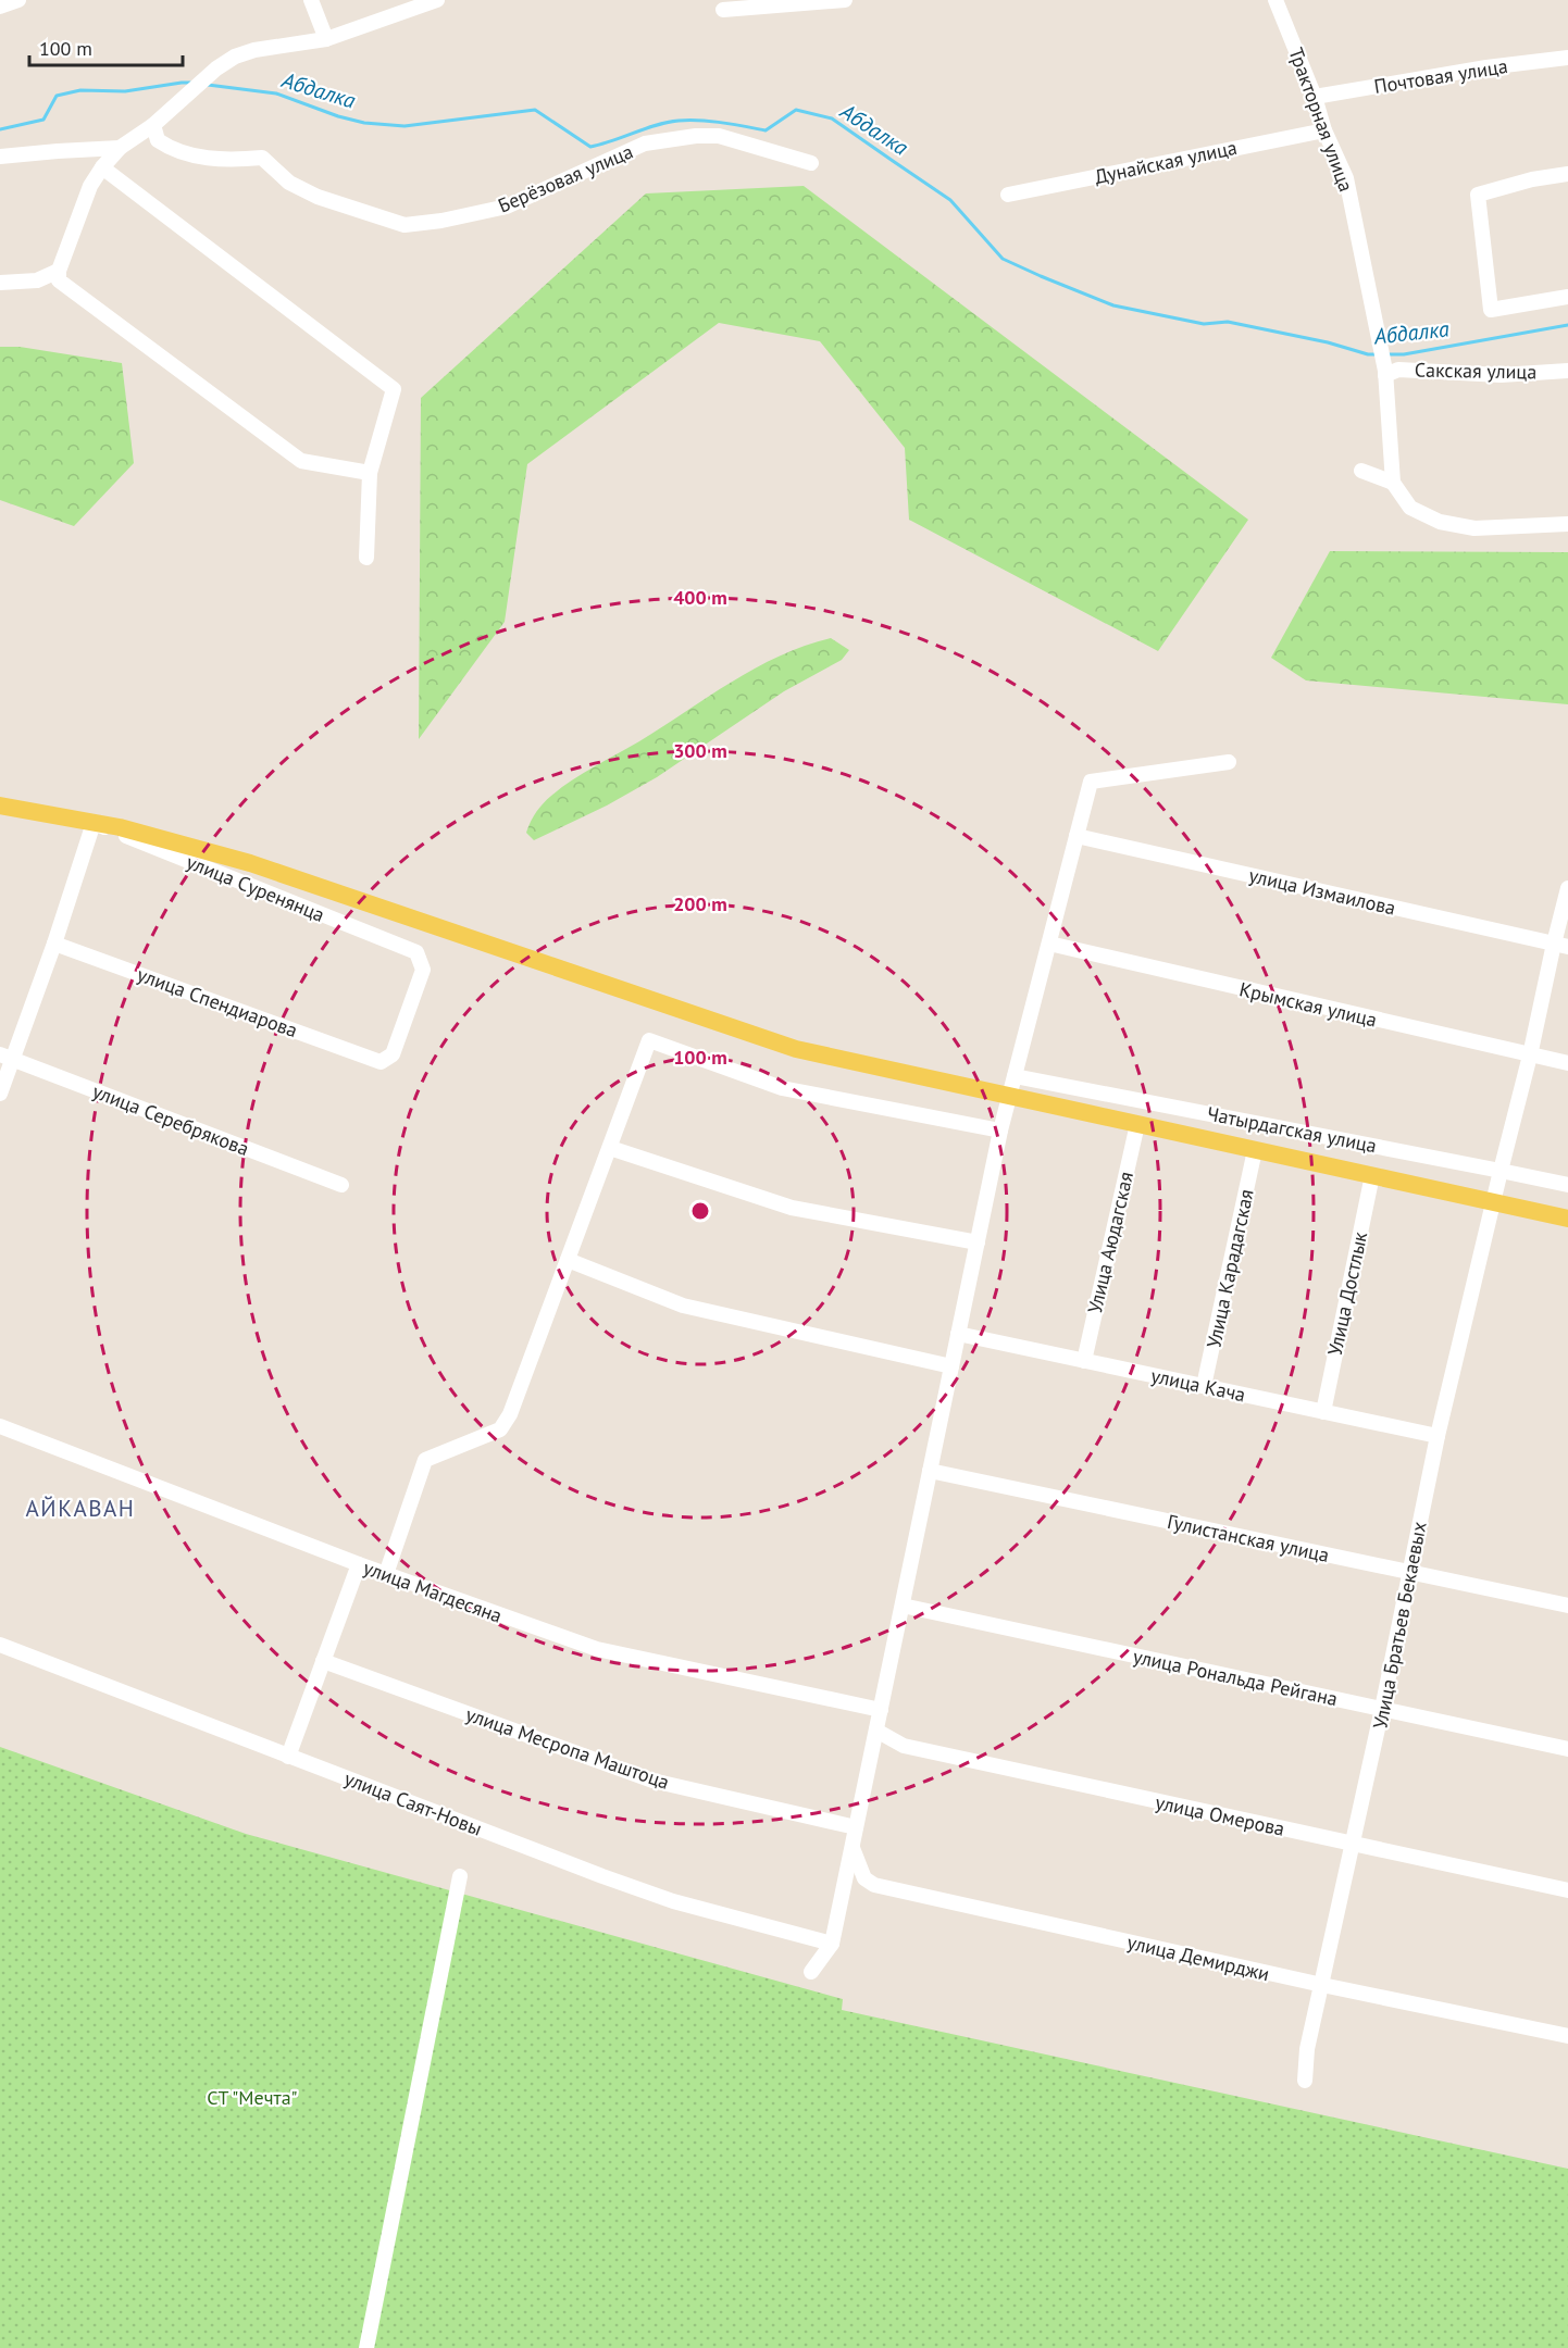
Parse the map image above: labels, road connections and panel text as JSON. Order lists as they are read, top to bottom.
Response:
{
  "streets": {
    "street": [
      "Почтовая улица",
      "Тракторная улица",
      "Дунайская улица",
      "Берёзовая улица",
      "Сакская улица",
      "улица Суренянца",
      "улица Измаилова",
      "улица Спендиарова",
      "Крымская улица",
      "улица Серебрякова",
      "Чатырдагская улица",
      "Улица Аюдагская",
      "Улица Карадагская",
      "Улица Достлык",
      "улица Кача",
      "Гулистанская улица",
      "улица Магдесяна",
      "Улица Братьев Бекаевых",
      "улица Рональда Рейгана",
      "улица Месропа Маштоца",
      "улица Саят-Новы",
      "улица Омерова",
      "улица Демирджи"
    ]
  },
  "crossings": [
    ["Почтовая улица", "Тракторная улица"],
    ["Тракторная улица", "Дунайская улица"],
    ["Тракторная улица", "Сакская улица"],
    ["улица Суренянца", "улица Спендиарова"],
    ["улица Измаилова", "Улица Братьев Бекаевых"],
    ["Крымская улица", "Улица Братьев Бекаевых"],
    ["Чатырдагская улица", "Улица Братьев Бекаевых"],
    ["Улица Аюдагская", "улица Кача"],
    ["Улица Карадагская", "улица Кача"],
    ["Улица Достлык", "улица Кача"],
    ["улица Кача", "Улица Братьев Бекаевых"],
    ["Гулистанская улица", "Улица Братьев Бекаевых"],
    ["Улица Братьев Бекаевых", "улица Рональда Рейгана"],
    ["Улица Братьев Бекаевых", "улица Омерова"],
    ["Улица Братьев Бекаевых", "улица Демирджи"]
  ],
  "districts": ["АЙКАВАН"],
  "water": ["Абдалка"],
  "parks": ["СТ \"Мечта\""],
  "scale_bar": "100 m",
  "rings": [
    "400 m",
    "300 m",
    "200 m",
    "100 m"
  ]
}
